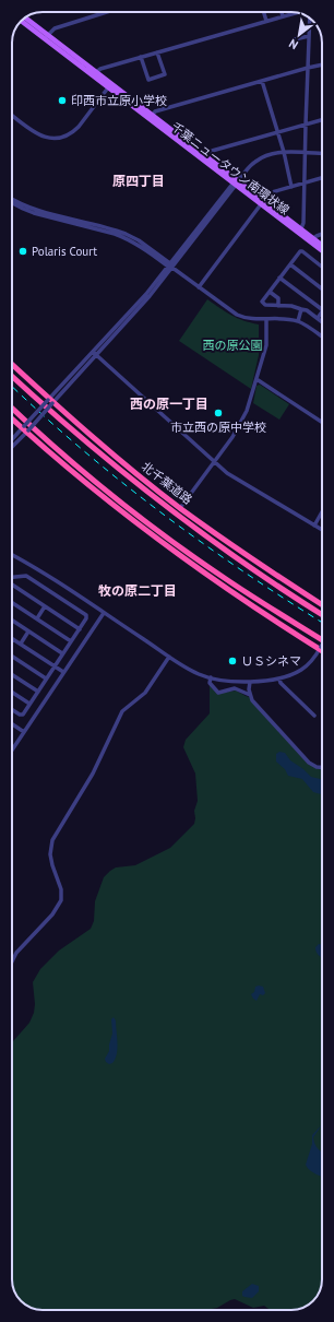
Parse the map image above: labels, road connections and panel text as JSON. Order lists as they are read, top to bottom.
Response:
{
  "streets": {
    "highway": ["北千葉道路"],
    "main road": ["千葉ニュータウン南環状線"]
  },
  "districts": ["原四丁目", "西の原一丁目", "牧の原二丁目"],
  "parks": ["西の原公園"],
  "places": [
    "印西市立原小学校",
    "Polaris Court",
    "市立西の原中学校",
    "ＵＳシネマ"
  ],
  "north": "bottom left"
}
